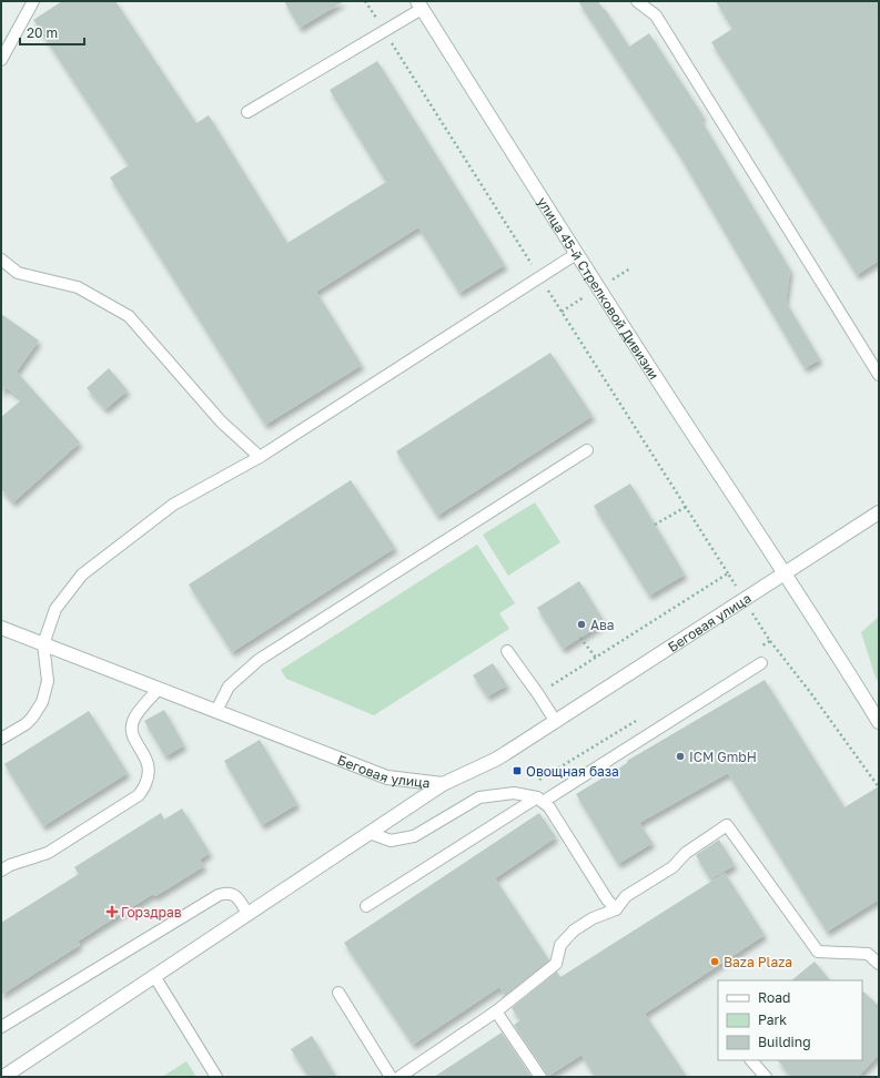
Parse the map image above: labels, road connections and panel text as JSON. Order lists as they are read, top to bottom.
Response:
{
  "streets": {
    "street": ["улица 45-й Стрелковой Дивизии", "Беговая улица"]
  },
  "crossings": [
    ["улица 45-й Стрелковой Дивизии", "Беговая улица"]
  ],
  "places": {
    "other": ["Ава", "ICM GmbH", "Baza Plaza"],
    "transit": ["Овощная база"],
    "health": ["Горздрав"]
  },
  "legend": ["Road", "Park", "Building"],
  "scale_bar": "20 m"
}
